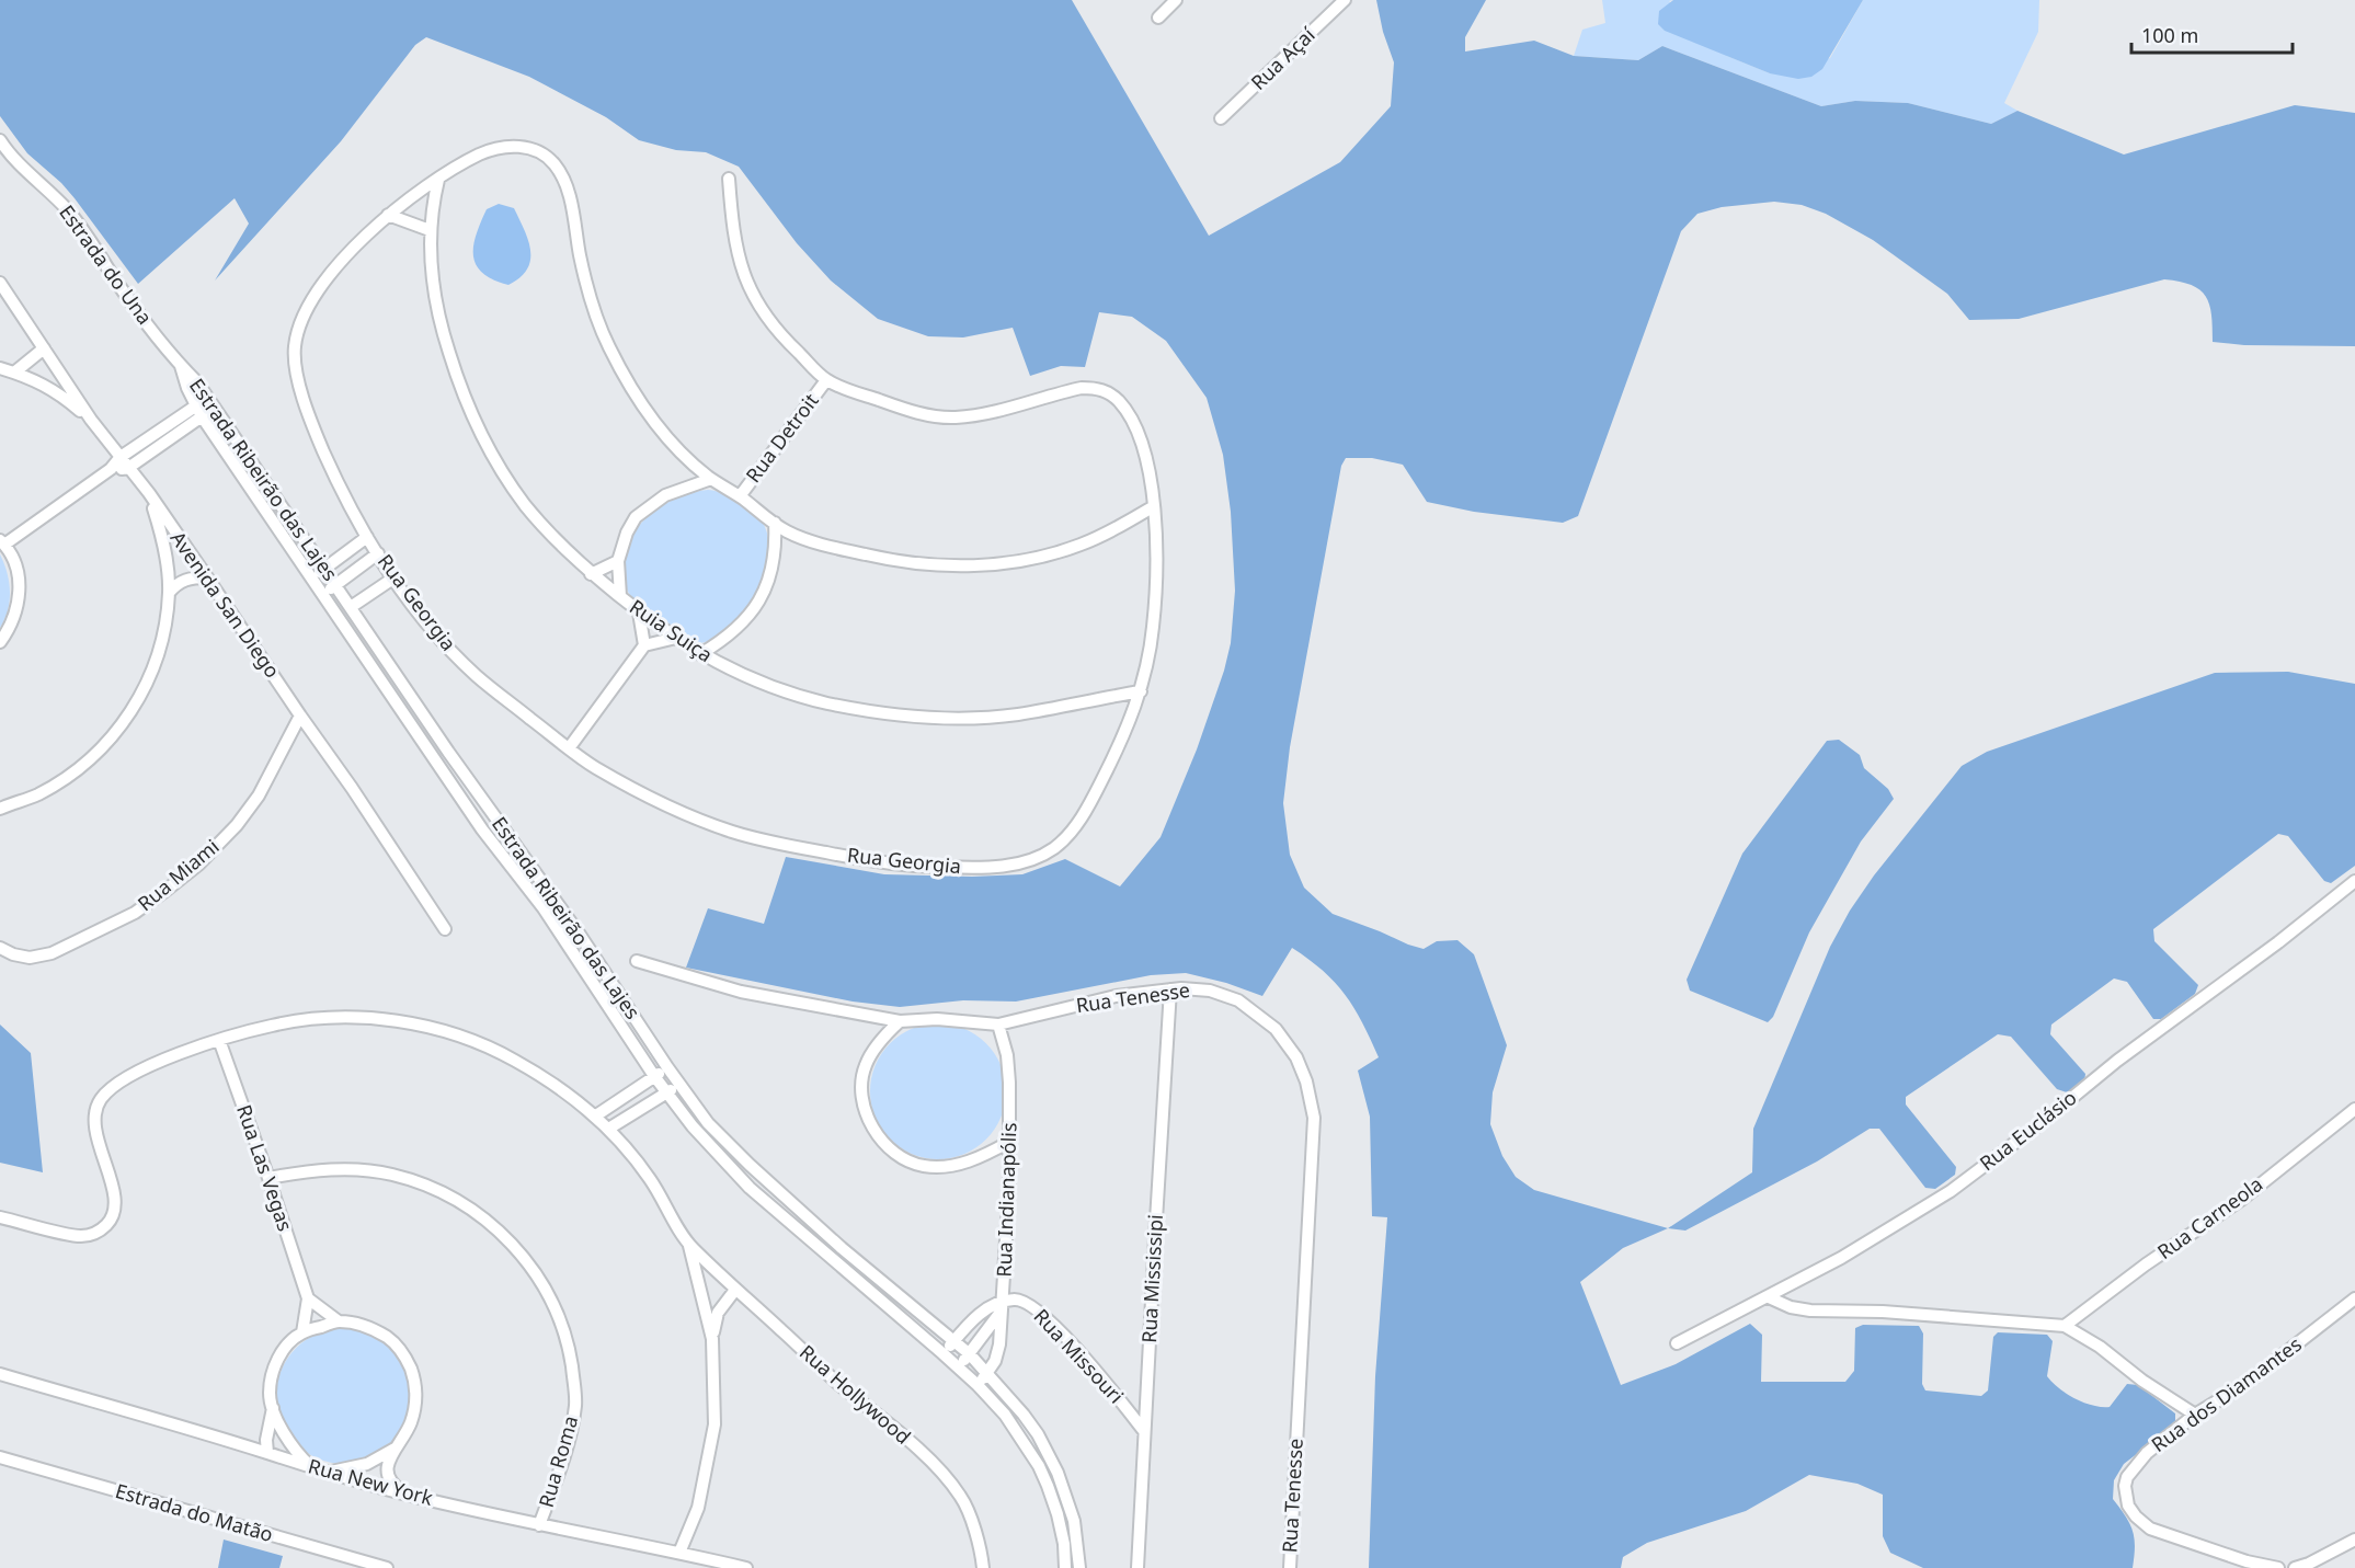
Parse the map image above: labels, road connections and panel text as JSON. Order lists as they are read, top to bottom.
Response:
{
  "streets": {
    "street": [
      "Rua Açaí",
      "Estrada do Una",
      "Rua Detroit",
      "Estrada Ribeirão das Lajes",
      "Rua Georgia",
      "Avenida San Diego",
      "Ruia Suiça",
      "Rua Miami",
      "Rua Tenesse",
      "Rua Euclásio",
      "Rua Las Vegas",
      "Rua Indianapólis",
      "Rua Carneola",
      "Rua Mississipi",
      "Rua Missouri",
      "Rua Hollywood",
      "Rua dos Diamantes",
      "Rua Roma",
      "Rua New York",
      "Estrada do Matão"
    ]
  },
  "crossings": [
    ["Estrada do Una", "Estrada Ribeirão das Lajes"],
    ["Rua Detroit", "Rua Georgia"],
    ["Rua Detroit", "Ruia Suiça"],
    ["Estrada Ribeirão das Lajes", "Rua Indianapólis"],
    ["Rua Georgia", "Ruia Suiça"],
    ["Avenida San Diego", "Rua Miami"],
    ["Rua Tenesse", "Rua Indianapólis"],
    ["Rua Tenesse", "Rua Mississipi"],
    ["Rua Las Vegas", "Rua Hollywood"],
    ["Rua Las Vegas", "Rua Roma"],
    ["Rua Las Vegas", "Rua New York"],
    ["Rua Indianapólis", "Rua Missouri"],
    ["Rua Mississipi", "Rua Missouri"],
    ["Rua Hollywood", "Rua New York"],
    ["Rua Roma", "Rua New York"]
  ],
  "scale_bar": "100 m"
}
